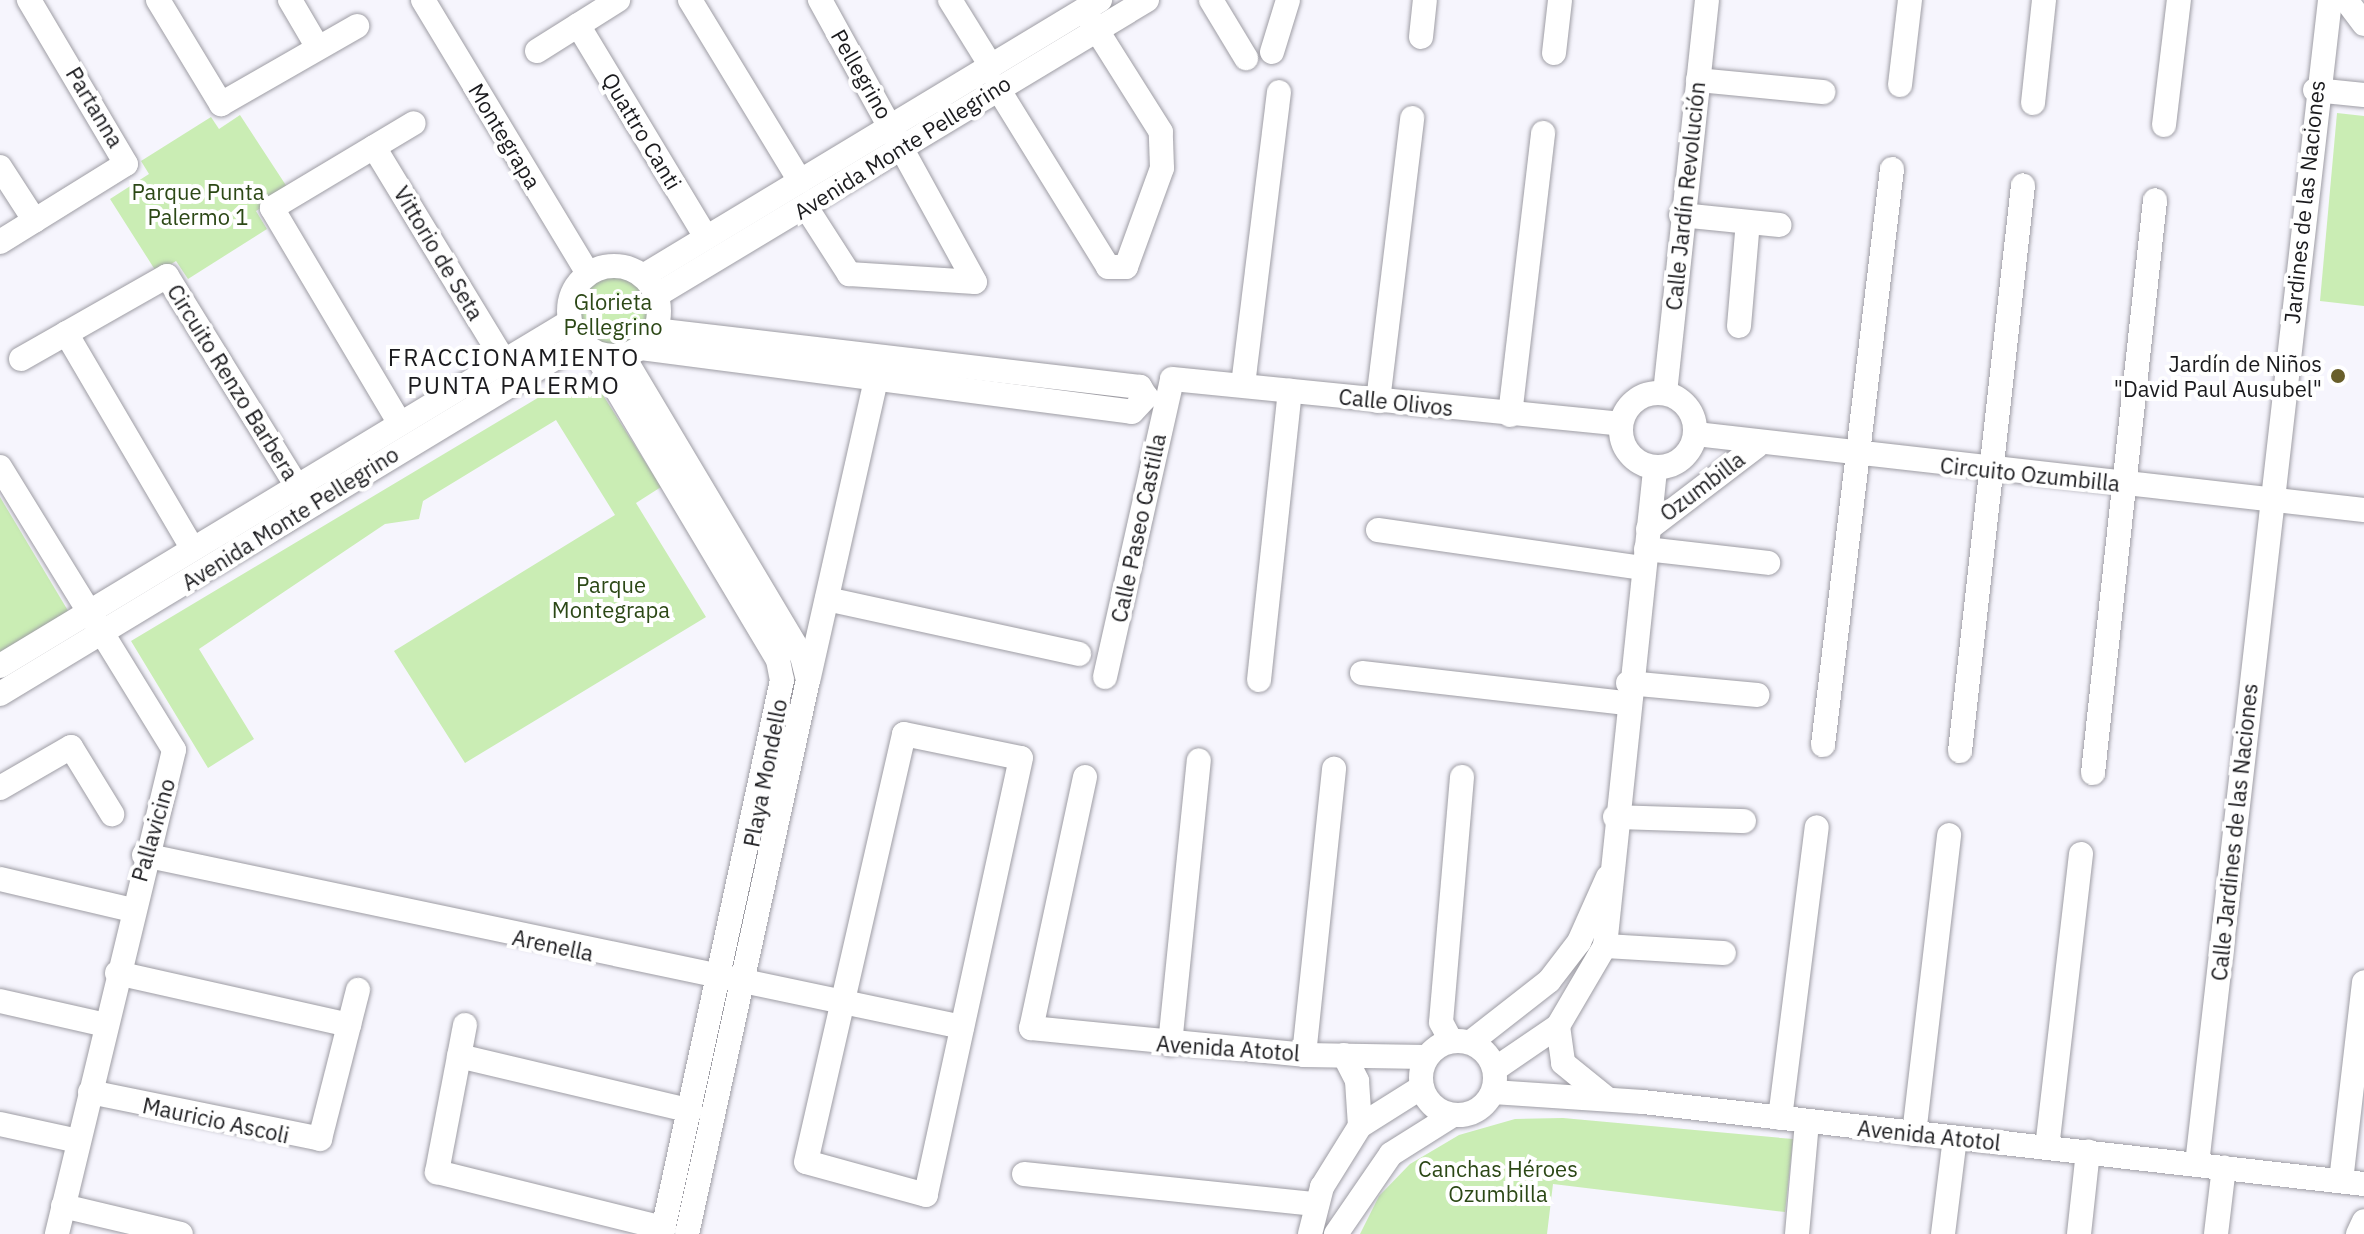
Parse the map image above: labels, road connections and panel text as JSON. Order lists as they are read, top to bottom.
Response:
{
  "streets": {
    "street": [
      "Pellegrino",
      "Partanna",
      "Quattro Canti",
      "Montegrapa",
      "Avenida Monte Pellegrino",
      "Calle Jardín Revolución",
      "Jardines de las Naciones",
      "Vittorio de Seta",
      "Circuito Renzo Barbera",
      "Calle Olivos",
      "Circuito Ozumbilla",
      "Ozumbilla",
      "Calle Paseo Castilla",
      "Playa Mondello",
      "Pallavicino",
      "Calle Jardines de las Naciones",
      "Arenella",
      "Avenida Atotol",
      "Mauricio Ascoli"
    ]
  },
  "crossings": [
    ["Pellegrino", "Avenida Monte Pellegrino"],
    ["Quattro Canti", "Avenida Monte Pellegrino"],
    ["Montegrapa", "Avenida Monte Pellegrino"],
    ["Montegrapa", "Playa Mondello"],
    ["Avenida Monte Pellegrino", "Vittorio de Seta"],
    ["Avenida Monte Pellegrino", "Circuito Renzo Barbera"],
    ["Avenida Monte Pellegrino", "Playa Mondello"],
    ["Avenida Monte Pellegrino", "Pallavicino"],
    ["Calle Jardín Revolución", "Calle Olivos"],
    ["Calle Jardín Revolución", "Circuito Ozumbilla"],
    ["Jardines de las Naciones", "Circuito Ozumbilla"],
    ["Jardines de las Naciones", "Calle Jardines de las Naciones"],
    ["Calle Olivos", "Circuito Ozumbilla"],
    ["Calle Olivos", "Calle Paseo Castilla"],
    ["Circuito Ozumbilla", "Ozumbilla"],
    ["Circuito Ozumbilla", "Calle Jardines de las Naciones"],
    ["Playa Mondello", "Arenella"],
    ["Pallavicino", "Arenella"],
    ["Pallavicino", "Mauricio Ascoli"],
    ["Calle Jardines de las Naciones", "Avenida Atotol"]
  ],
  "districts": ["FRACCIONAMIENTO PUNTA PALERMO"],
  "parks": [
    "Parque Punta Palermo 1",
    "Glorieta Pellegrino",
    "Parque Montegrapa",
    "Canchas Héroes Ozumbilla"
  ],
  "places": ["Jardín de Niños \"David Paul Ausubel\""]
}
